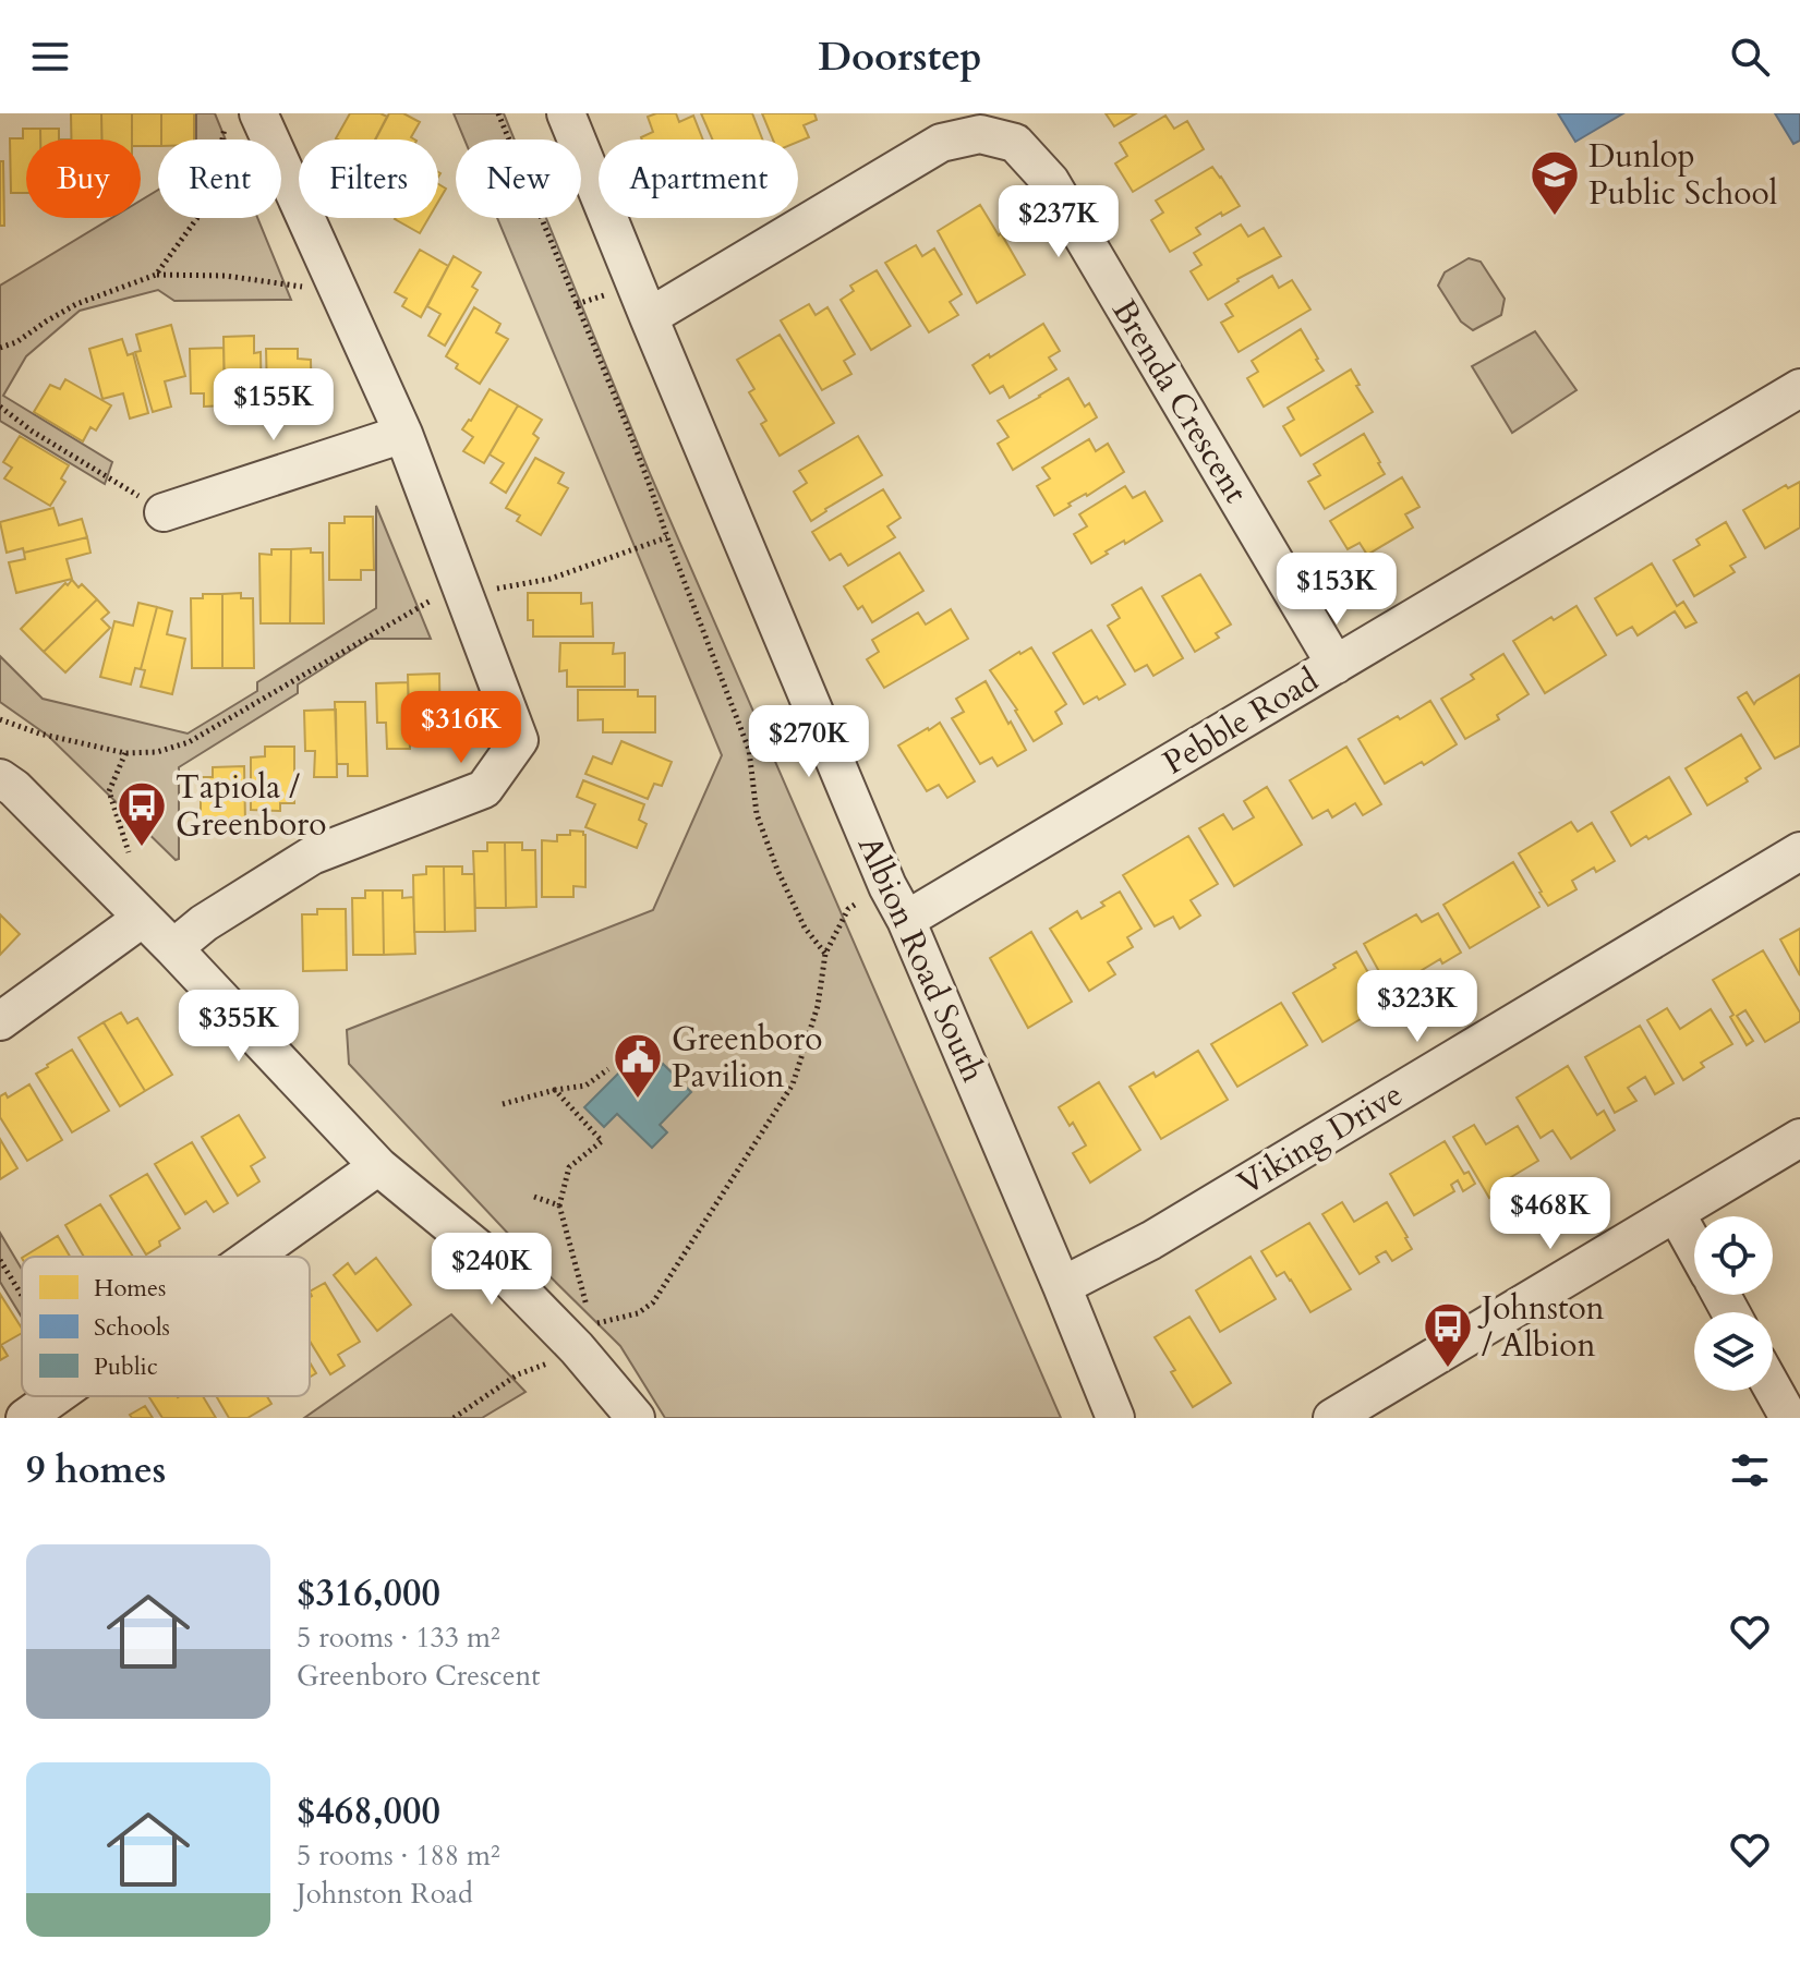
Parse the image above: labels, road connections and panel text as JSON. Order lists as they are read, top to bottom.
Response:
{
  "streets": {
    "street": [
      "Brenda Crescent",
      "Pebble Road",
      "Albion Road South",
      "Viking Drive"
    ]
  },
  "crossings": [
    ["Brenda Crescent", "Pebble Road"],
    ["Brenda Crescent", "Albion Road South"],
    ["Pebble Road", "Albion Road South"],
    ["Albion Road South", "Viking Drive"]
  ],
  "places": {
    "school or university": ["Dunlop Public School"],
    "bus stop": ["Tapiola / Greenboro", "Johnston / Albion"],
    "public building": ["Greenboro Pavilion"]
  },
  "legend": ["Homes", "Schools", "Public"],
  "page": {
    "header": "Doorstep",
    "chip": [
      "Buy",
      "Rent",
      "Filters",
      "New",
      "Apartment"
    ],
    "price": [
      "$237K",
      "$155K",
      "$153K",
      "$316K",
      "$270K",
      "$323K",
      "$355K",
      "$468K",
      "$240K"
    ],
    "heading": "9 homes",
    "list": [
      {
        "name": "$316,000",
        "note": "5 rooms · 133 m² · Greenboro Crescent"
      },
      {
        "name": "$468,000",
        "note": "5 rooms · 188 m² · Johnston Road"
      }
    ]
  }
}
